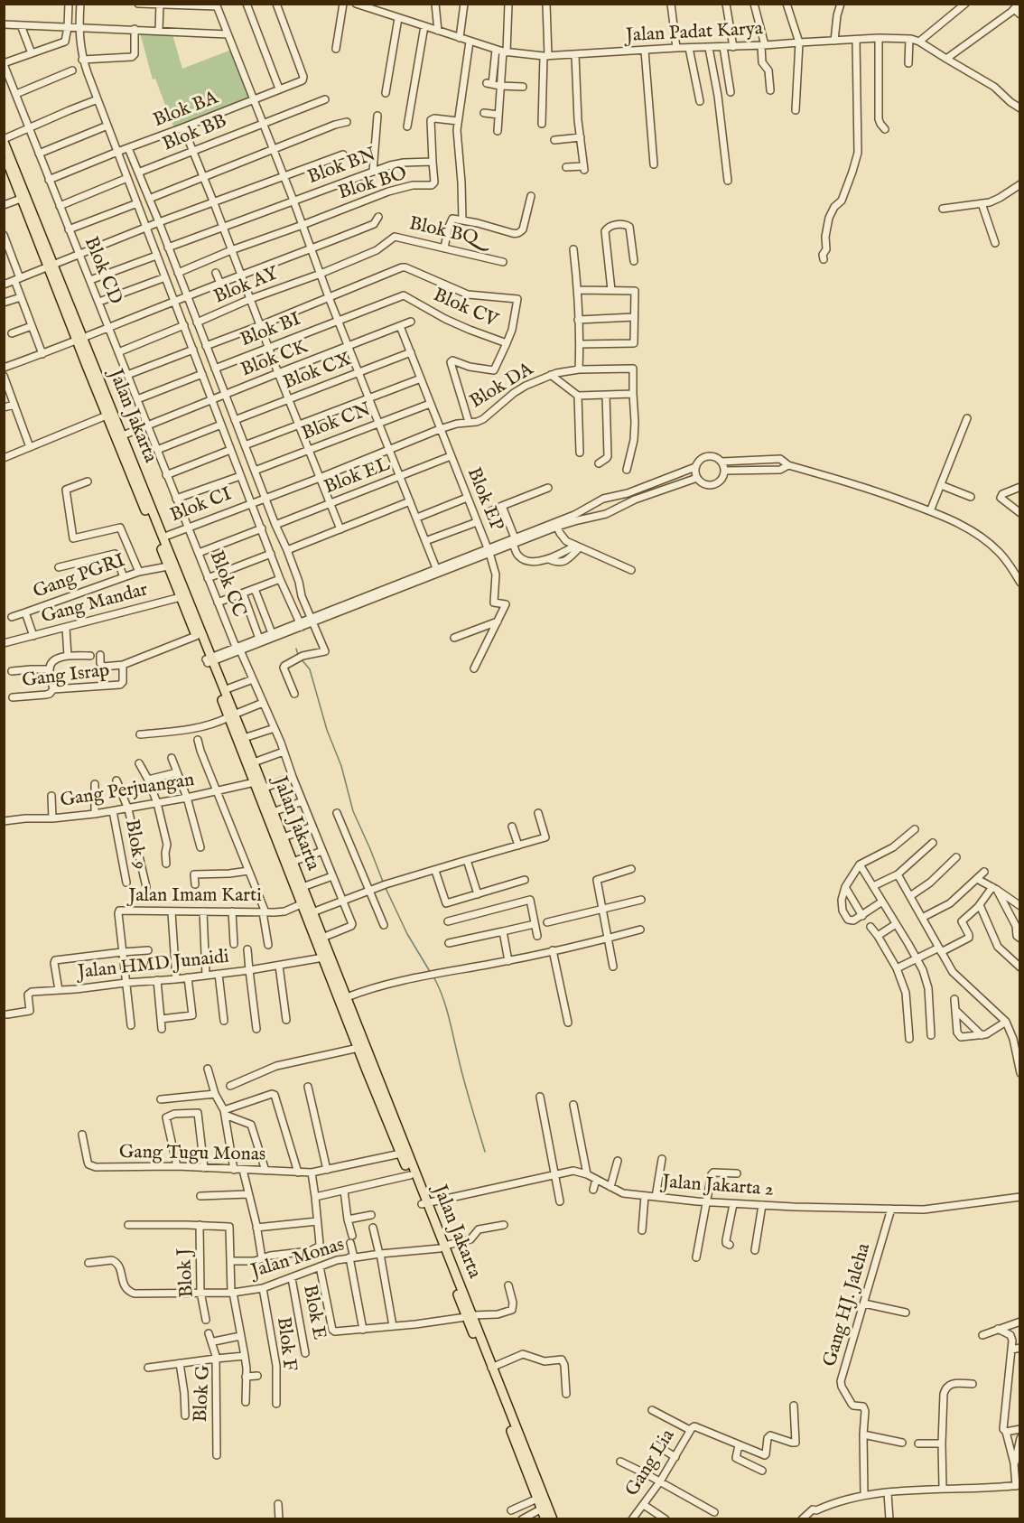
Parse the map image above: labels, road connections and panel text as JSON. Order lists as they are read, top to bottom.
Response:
{
  "streets": {
    "main road": ["Jalan Jakarta"],
    "street": [
      "Jalan Padat Karya",
      "Blok BA",
      "Blok BB",
      "Blok BN",
      "Blok BO",
      "Blok BQ",
      "Blok CD",
      "Blok AY",
      "Blok CV",
      "Blok BI",
      "Blok CK",
      "Blok CX",
      "Blok DA",
      "Blok CN",
      "Blok EL",
      "Blok EP",
      "Blok CI",
      "Gang PGRI",
      "Blok CC",
      "Gang Mandar",
      "Gang Israp",
      "Gang Perjuangan",
      "Blok 9",
      "Jalan Imam Karti",
      "Jalan HMD Junaidi",
      "Gang Tugu Monas",
      "Jalan Jakarta 2",
      "Jalan Monas",
      "Blok J",
      "Gang HJ. Jaleha",
      "Blok E",
      "Blok F",
      "Blok G",
      "Gang Lia"
    ]
  },
  "crossings": [
    ["Blok BA", "Blok CD"],
    ["Blok BN", "Blok BO"],
    ["Blok BQ", "Blok AY"],
    ["Blok CD", "Blok CI"],
    ["Blok CD", "Blok CC"],
    ["Blok CV", "Blok BI"],
    ["Blok CV", "Blok DA"],
    ["Blok CK", "Blok EP"],
    ["Blok CX", "Blok EP"],
    ["Blok DA", "Blok EP"],
    ["Blok DA", "Blok CI"],
    ["Jalan Jakarta", "Blok CI"],
    ["Jalan Jakarta", "Gang PGRI"],
    ["Jalan Jakarta", "Blok CC"],
    ["Jalan Jakarta", "Gang Mandar"],
    ["Jalan Jakarta", "Gang Israp"],
    ["Jalan Jakarta", "Gang Perjuangan"],
    ["Jalan Jakarta", "Jalan Imam Karti"],
    ["Jalan Jakarta", "Jalan HMD Junaidi"],
    ["Jalan Jakarta", "Gang Tugu Monas"],
    ["Jalan Jakarta", "Jalan Jakarta 2"],
    ["Jalan Jakarta", "Jalan Monas"],
    ["Blok CN", "Blok EP"],
    ["Blok EL", "Blok EP"],
    ["Blok CI", "Blok CC"],
    ["Gang PGRI", "Gang Mandar"],
    ["Gang Perjuangan", "Blok 9"],
    ["Jalan Imam Karti", "Jalan HMD Junaidi"],
    ["Jalan Jakarta 2", "Gang HJ. Jaleha"],
    ["Jalan Monas", "Blok J"],
    ["Jalan Monas", "Blok E"],
    ["Jalan Monas", "Blok F"]
  ]
}
